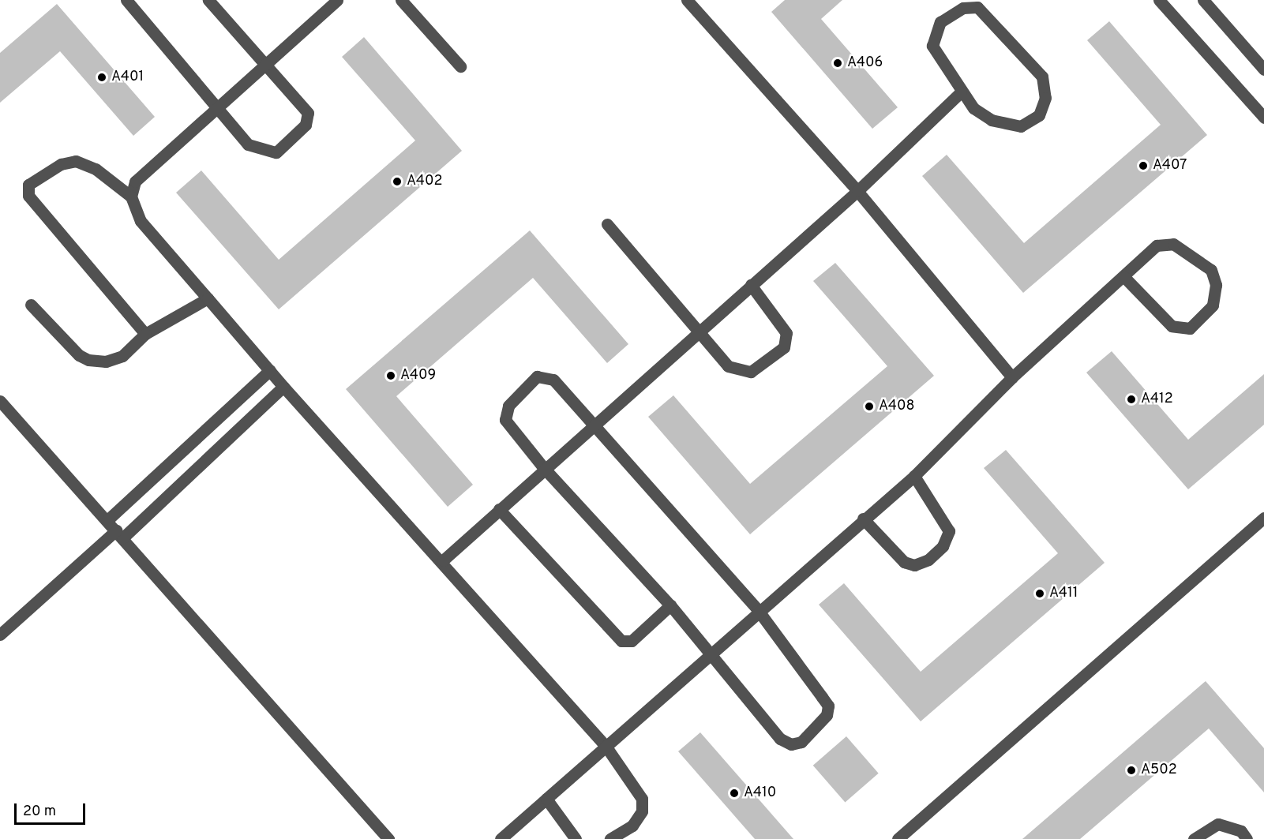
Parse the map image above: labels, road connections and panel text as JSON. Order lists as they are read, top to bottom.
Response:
{
  "places": [
    "A406",
    "A401",
    "A407",
    "A402",
    "A409",
    "A412",
    "A408",
    "A411",
    "A502",
    "A410"
  ],
  "scale_bar": "20 m"
}
